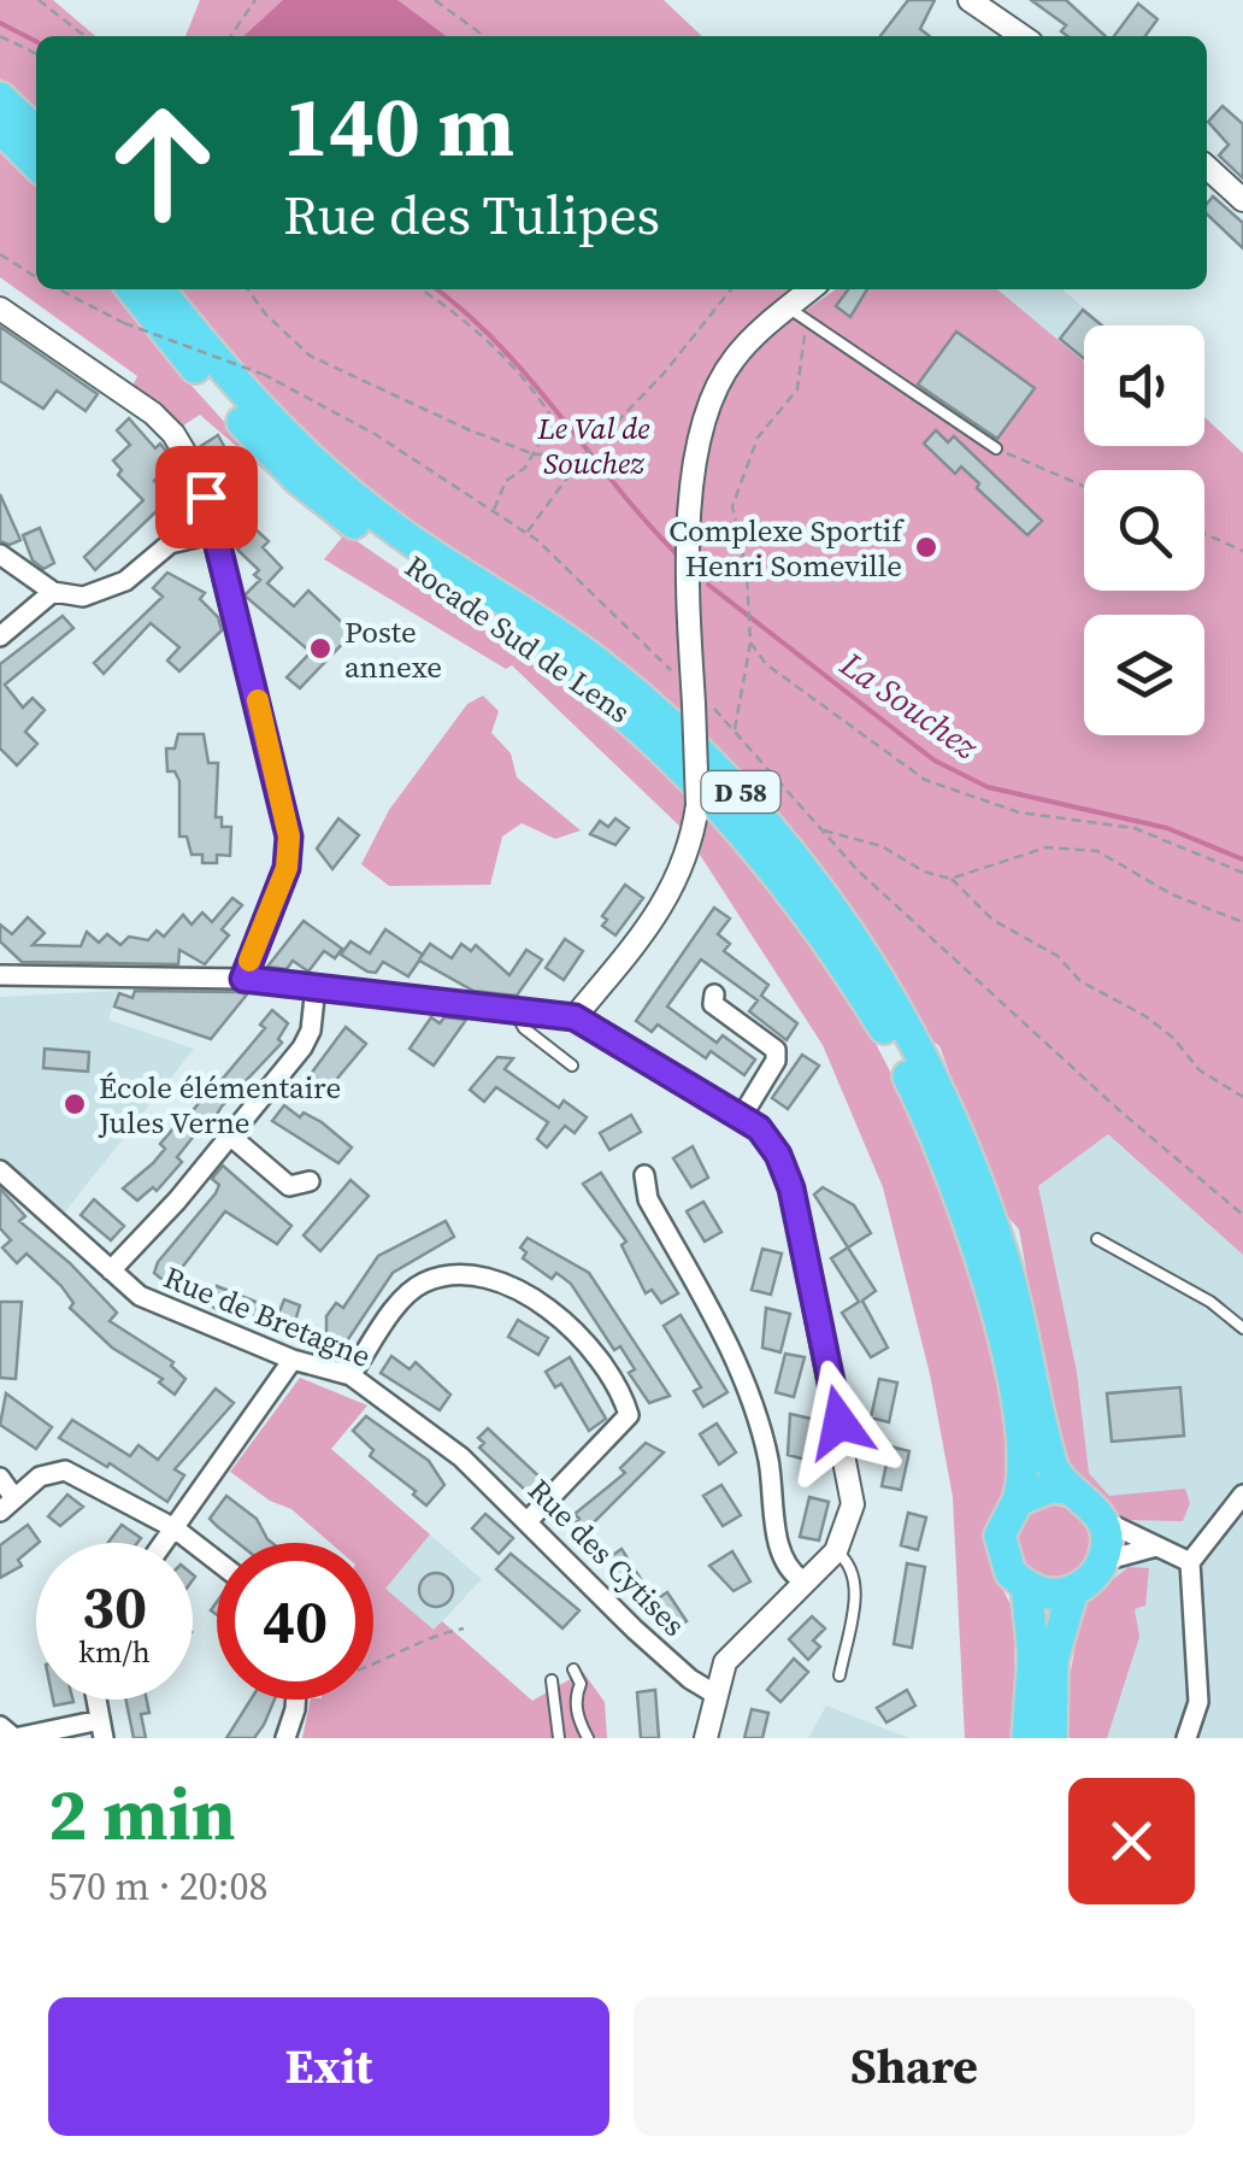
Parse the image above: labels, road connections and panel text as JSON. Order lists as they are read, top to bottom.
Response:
{
  "streets": {
    "highway": ["Rocade Sud de Lens", "D 58"],
    "street": ["Rue de Bretagne", "Rue des Cytises"]
  },
  "crossings": [
    ["Rue de Bretagne", "Rue des Cytises"]
  ],
  "water": ["La Souchez"],
  "parks": ["Le Val de Souchez"],
  "places": ["Complexe Sportif Henri Someville", "Poste annexe", "École élémentaire Jules Verne"],
  "page": {
    "turn": ["140 m", "Rue des Tulipes"],
    "speed": "30 km/h",
    "limit": "40",
    "heading": ["2 min", "570 m · 20:08"],
    "buttons": ["Exit", "Share"]
  }
}
